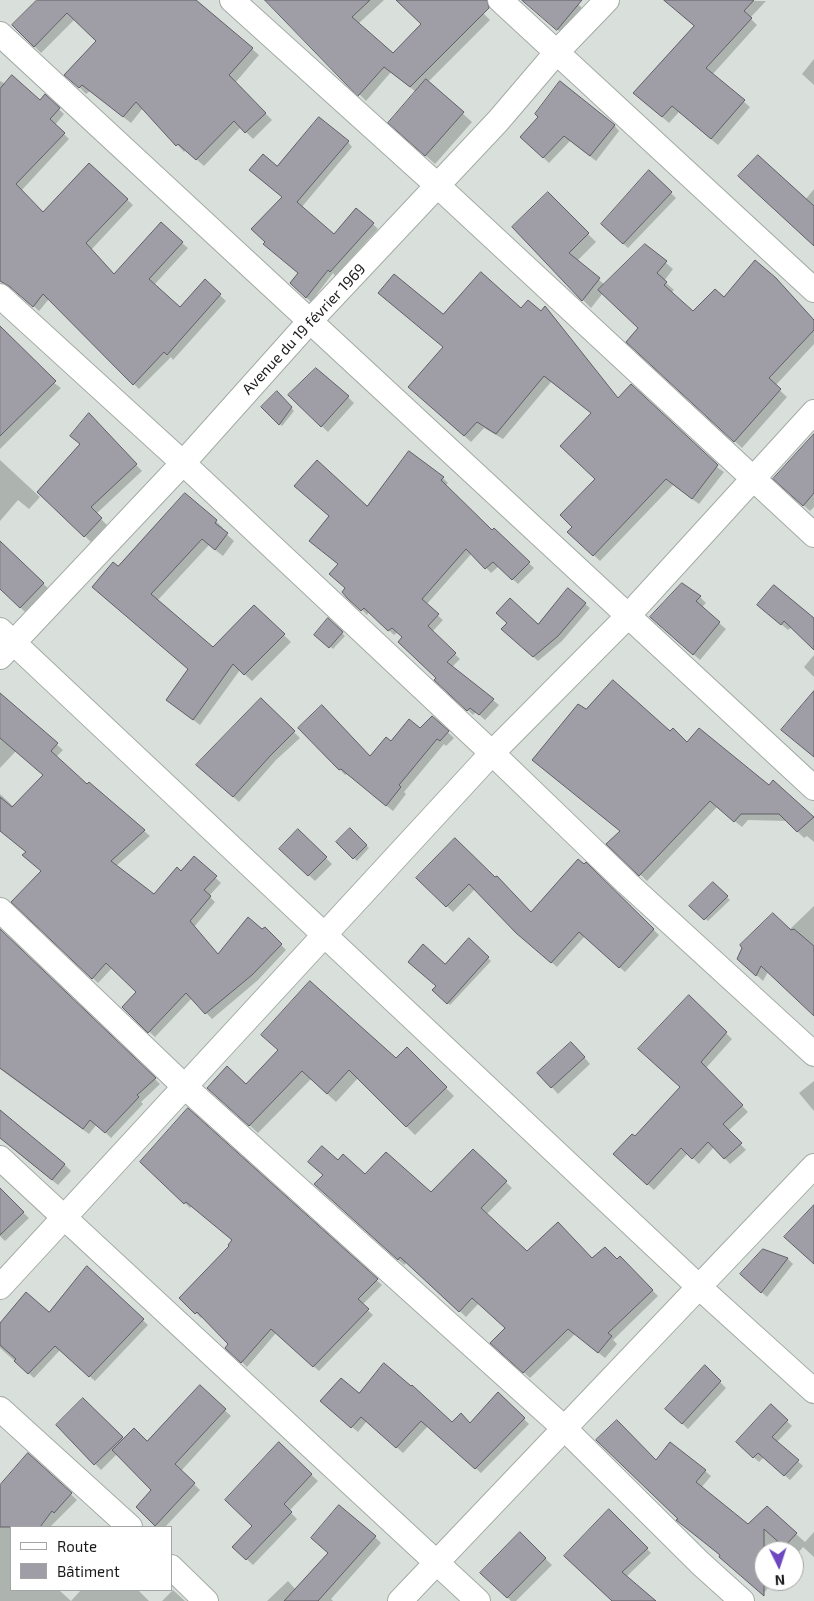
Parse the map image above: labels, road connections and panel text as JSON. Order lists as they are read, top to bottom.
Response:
{
  "streets": {
    "street": ["Avenue du 19 février 1969"]
  },
  "legend": ["Route", "Bâtiment"],
  "north": "bottom"
}
